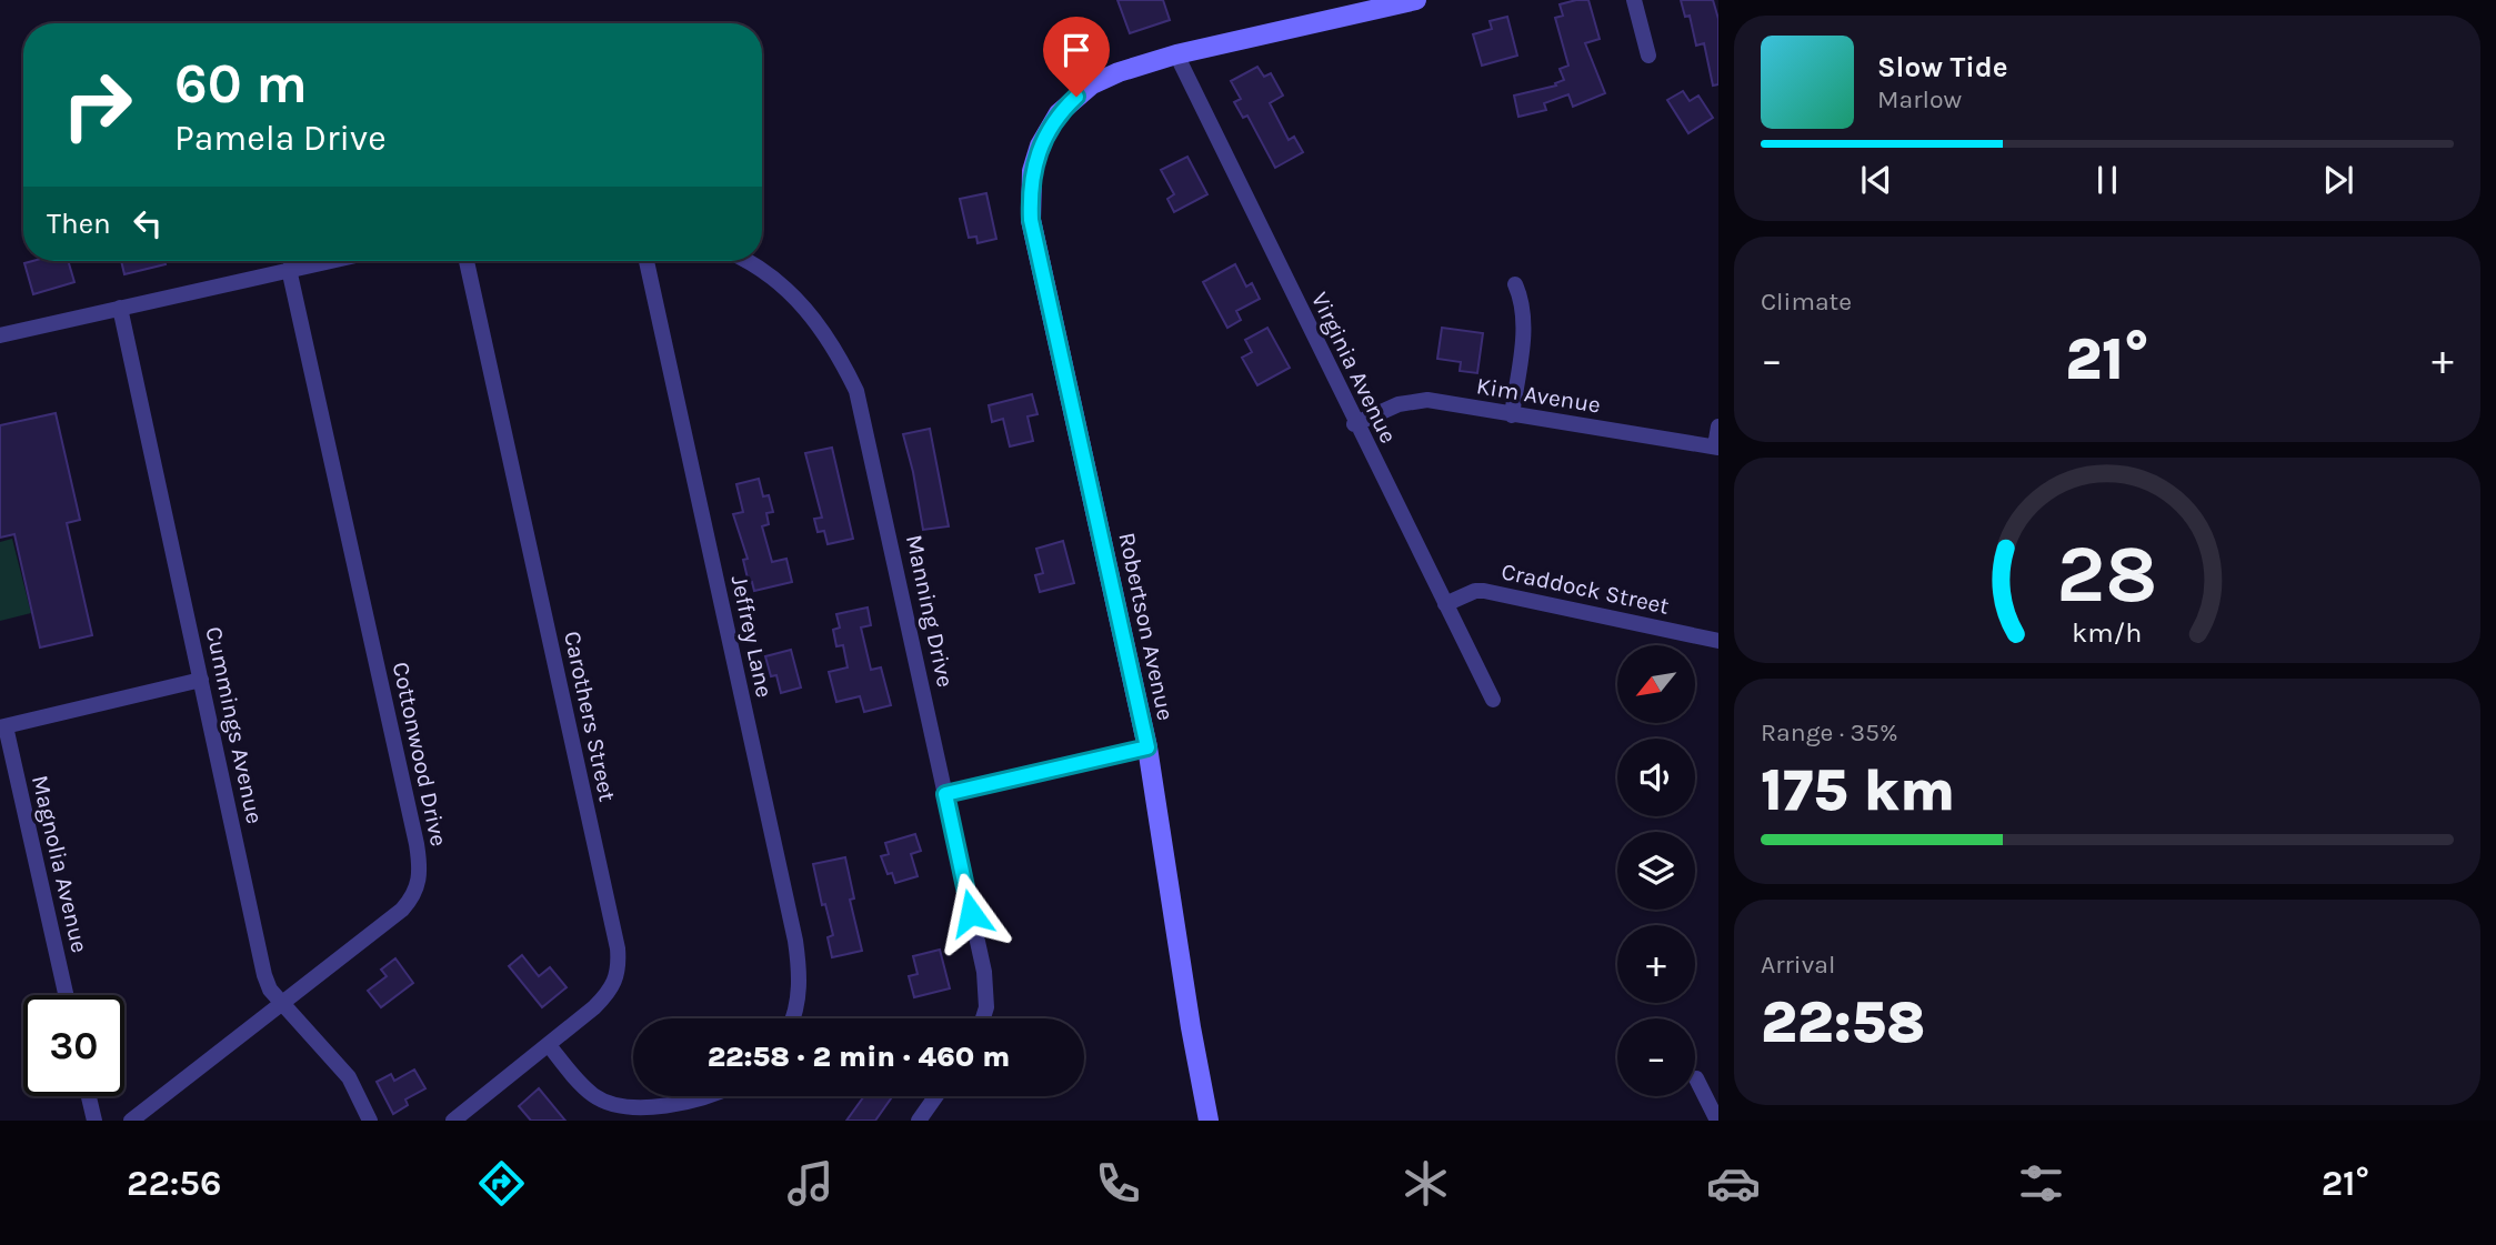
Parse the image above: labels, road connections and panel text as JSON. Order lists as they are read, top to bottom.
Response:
{
  "streets": {
    "street": [
      "Virginia Avenue",
      "Kim Avenue",
      "Craddock Street",
      "Manning Drive",
      "Robertson Avenue",
      "Jeffrey Lane",
      "Carothers Street",
      "Cummings Avenue",
      "Cottonwood Drive",
      "Magnolia Avenue"
    ]
  },
  "crossings": [
    ["Virginia Avenue", "Kim Avenue"],
    ["Virginia Avenue", "Craddock Street"],
    ["Virginia Avenue", "Robertson Avenue"],
    ["Cummings Avenue", "Cottonwood Drive"]
  ],
  "north": "bottom left",
  "page": {
    "turn": ["60 m", "Pamela Drive"],
    "song": ["Slow Tide", "Marlow"],
    "then": "Then",
    "tile": [
      "Climate",
      ["Range · 35%", "175 km"],
      ["Arrival", "22:58"]
    ],
    "heat": ["−", "21°", "+"],
    "map_buttons": ["+", "−"],
    "limit": "30",
    "trip": "22:58 · 2 min · 460 m",
    "tabs": ["22:56", "21°"],
    "gauge": ["28", "km/h"]
  }
}
